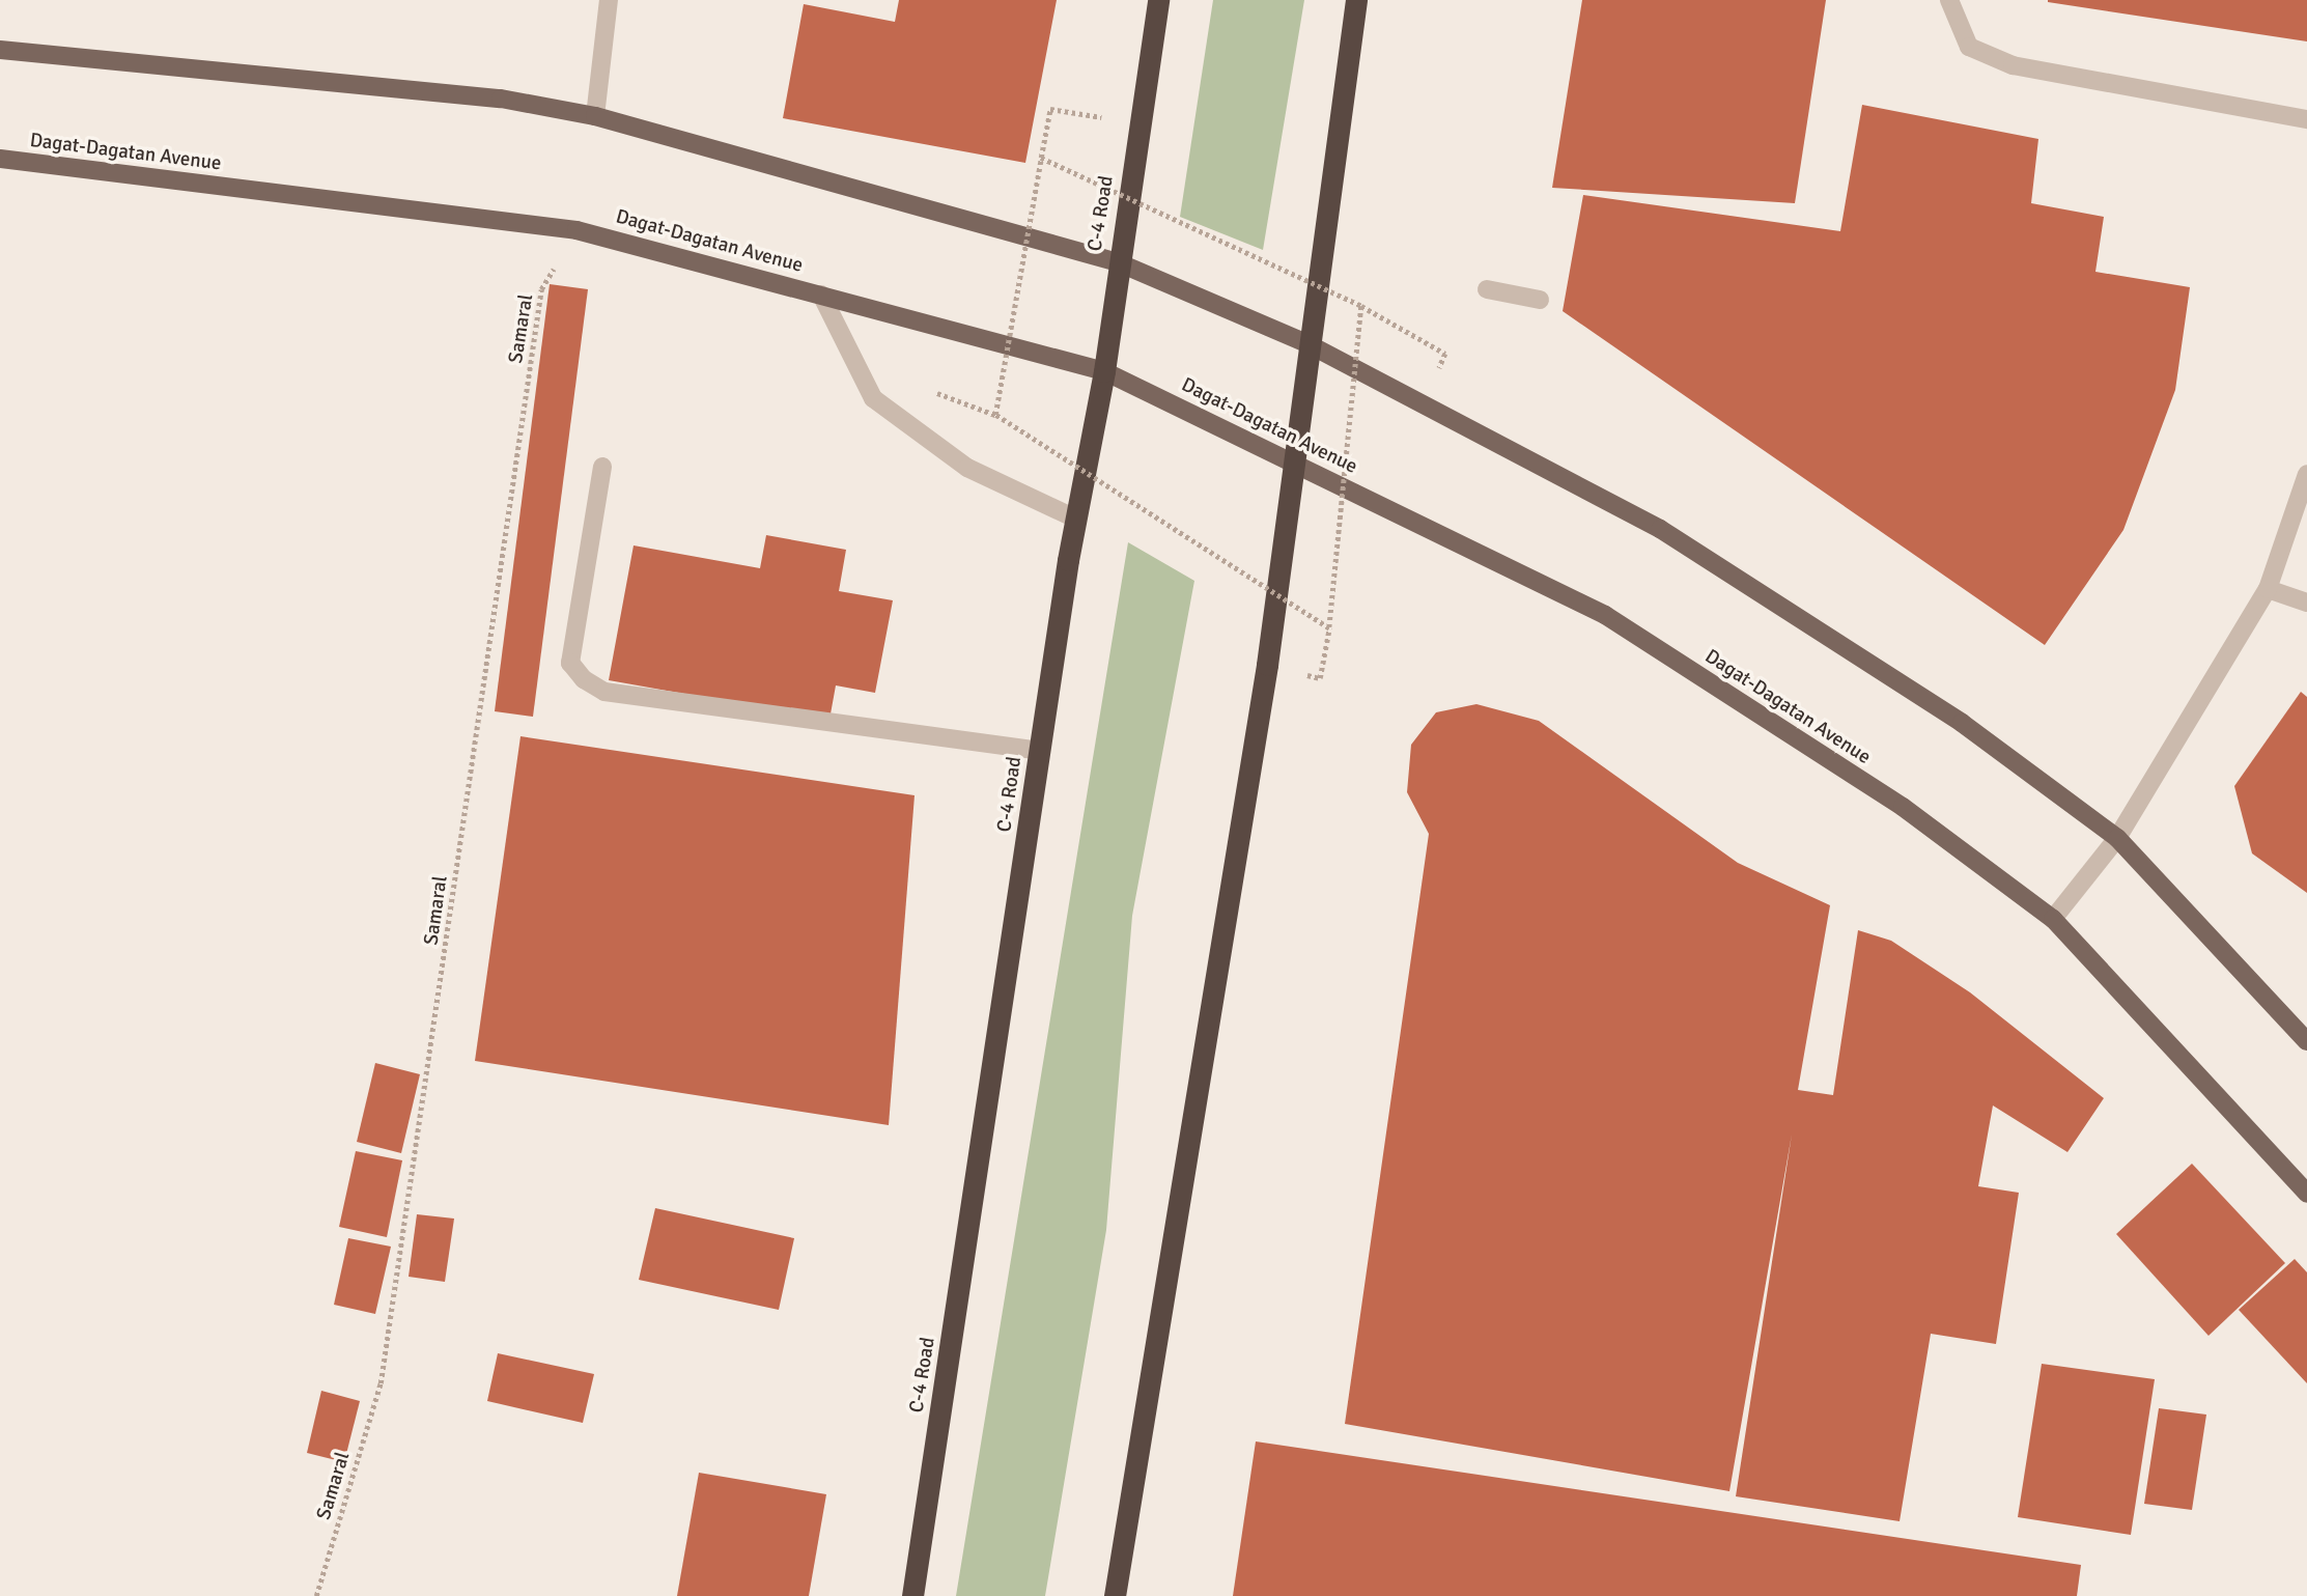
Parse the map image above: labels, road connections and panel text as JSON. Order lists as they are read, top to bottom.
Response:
{
  "streets": {
    "highway": ["C-4 Road"],
    "main road": ["Dagat-Dagatan Avenue"],
    "path": ["Samaral"]
  },
  "crossings": [
    ["Dagat-Dagatan Avenue", "C-4 Road"],
    ["Dagat-Dagatan Avenue", "Samaral"]
  ]
}
